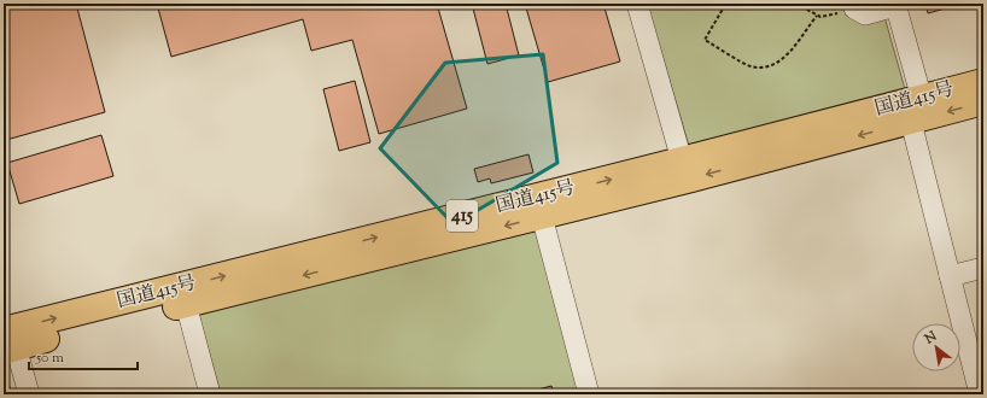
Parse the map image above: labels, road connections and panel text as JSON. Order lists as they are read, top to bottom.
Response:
{
  "streets": {
    "highway": ["国道415号", "415"]
  },
  "scale_bar": "50 m",
  "north": "top left"
}
